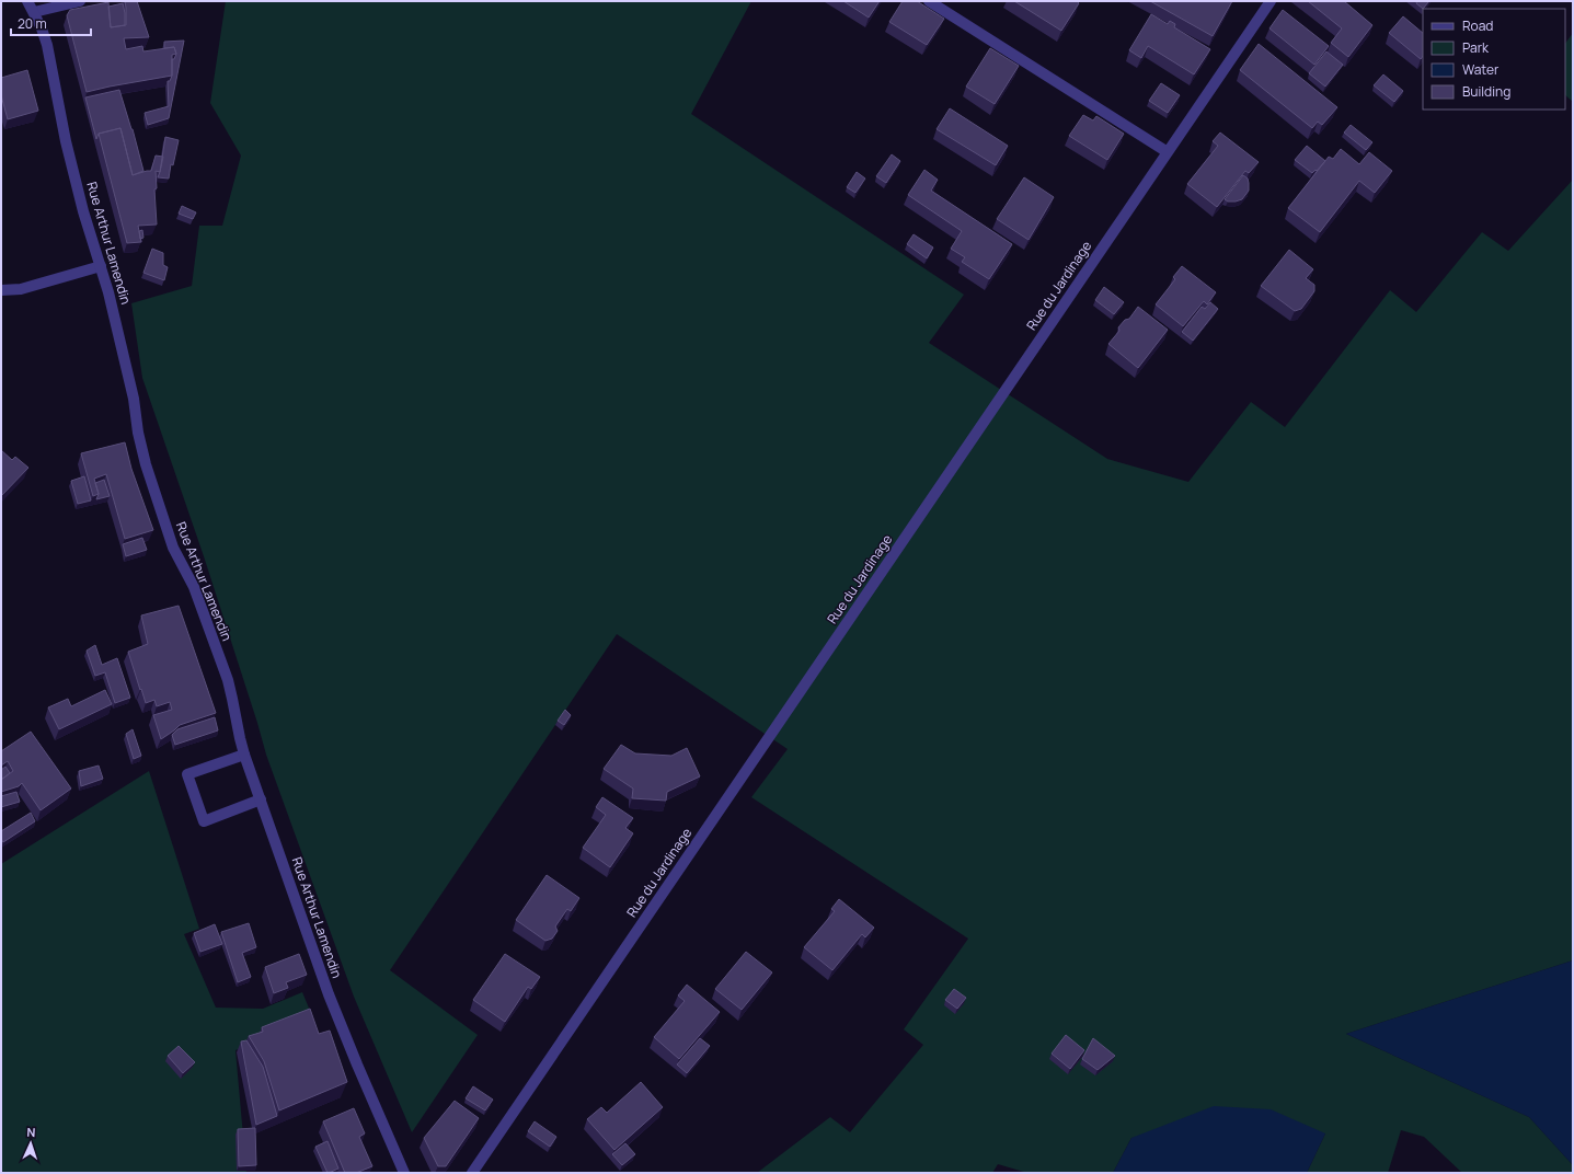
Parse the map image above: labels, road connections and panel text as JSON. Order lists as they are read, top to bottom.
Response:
{
  "streets": {
    "street": ["Rue Arthur Lamendin", "Rue du Jardinage"]
  },
  "legend": [
    "Road",
    "Park",
    "Water",
    "Building"
  ],
  "scale_bar": "20 m",
  "north": "top"
}
